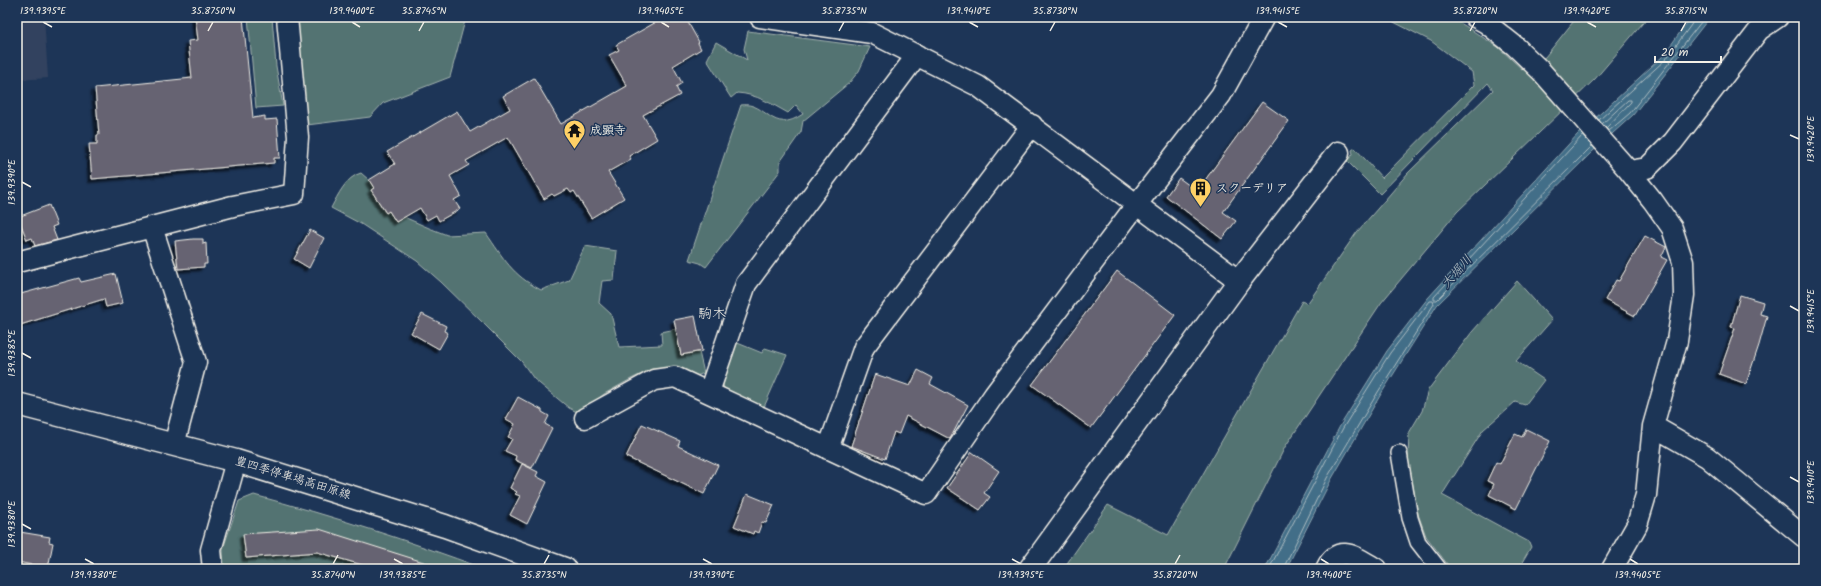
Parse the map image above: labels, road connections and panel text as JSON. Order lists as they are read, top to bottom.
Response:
{
  "streets": {
    "main road": ["豊四季停車場高田原線"]
  },
  "districts": ["駒木"],
  "water": ["大堀川"],
  "places": {
    "temple": ["成顕寺"],
    "building": ["スクーデリア"]
  },
  "scale_bar": "20 m",
  "coordinates": [
    "139.9395°E",
    "35.8750°N",
    "139.9400°E",
    "35.8745°N",
    "139.9405°E",
    "35.8735°N",
    "139.9410°E",
    "35.8730°N",
    "139.9415°E",
    "35.8720°N",
    "139.9420°E",
    "35.8715°N",
    "139.9390°E",
    "139.9385°E",
    "139.9380°E",
    "35.8740°N"
  ]
}
